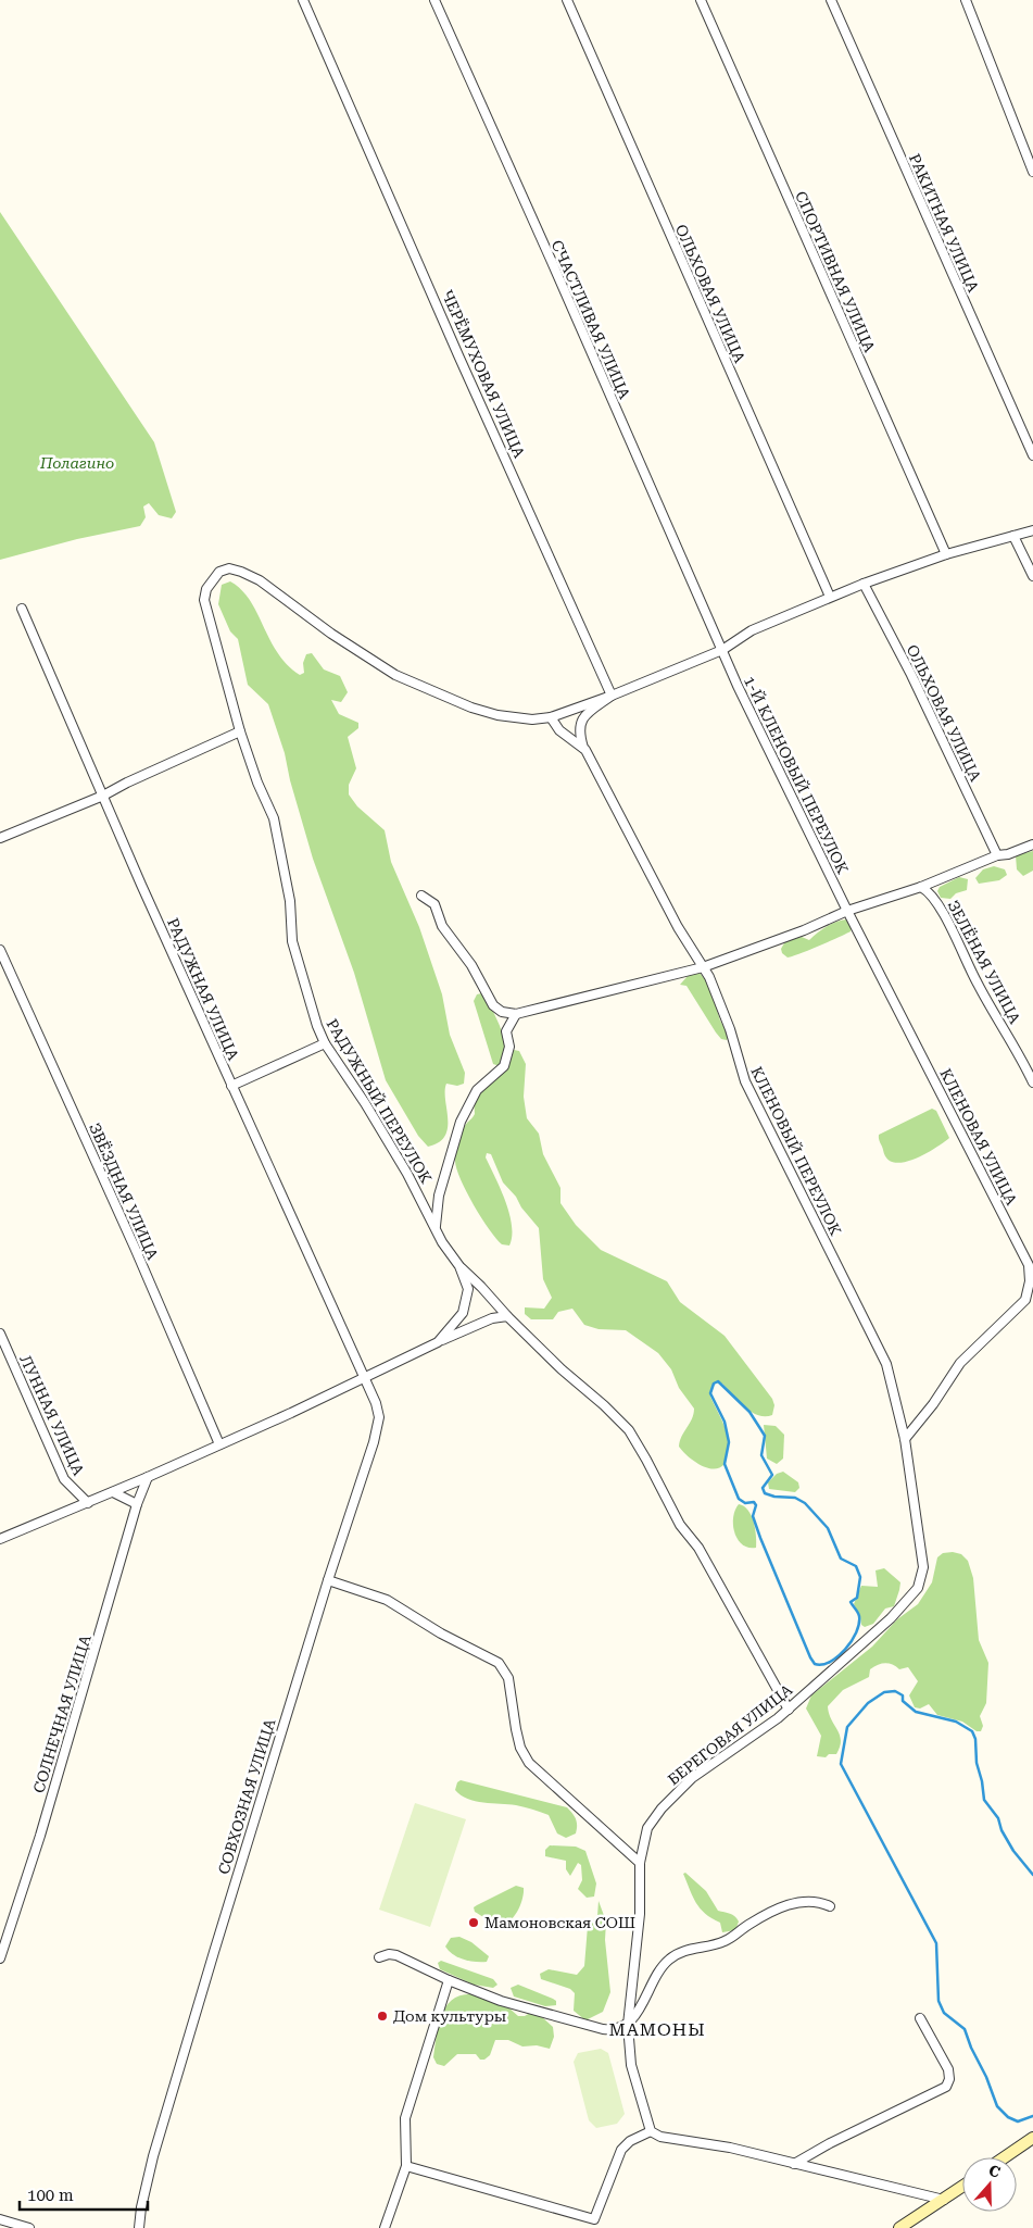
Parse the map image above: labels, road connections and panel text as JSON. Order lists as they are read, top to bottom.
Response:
{
  "streets": {
    "street": [
      "РАКИТНАЯ УЛИЦА",
      "СПОРТИВНАЯ УЛИЦА",
      "ОЛЬХОВАЯ УЛИЦА",
      "СЧАСТЛИВАЯ УЛИЦА",
      "ЧЕРЁМУХОВАЯ УЛИЦА",
      "1-Й КЛЕНОВЫЙ ПЕРЕУЛОК",
      "ЗЕЛЁНАЯ УЛИЦА",
      "РАДУЖНАЯ УЛИЦА",
      "РАДУЖНЫЙ ПЕРЕУЛОК",
      "КЛЕНОВАЯ УЛИЦА",
      "КЛЕНОВЫЙ ПЕРЕУЛОК",
      "ЗВЁЗДНАЯ УЛИЦА",
      "ЛУННАЯ УЛИЦА",
      "СОЛНЕЧНАЯ УЛИЦА",
      "БЕРЕГОВАЯ УЛИЦА",
      "СОВХОЗНАЯ УЛИЦА"
    ]
  },
  "crossings": [
    ["СЧАСТЛИВАЯ УЛИЦА", "1-Й КЛЕНОВЫЙ ПЕРЕУЛОК"],
    ["1-Й КЛЕНОВЫЙ ПЕРЕУЛОК", "КЛЕНОВАЯ УЛИЦА"],
    ["РАДУЖНАЯ УЛИЦА", "РАДУЖНЫЙ ПЕРЕУЛОК"],
    ["РАДУЖНАЯ УЛИЦА", "СОВХОЗНАЯ УЛИЦА"],
    ["РАДУЖНЫЙ ПЕРЕУЛОК", "КЛЕНОВЫЙ ПЕРЕУЛОК"],
    ["РАДУЖНЫЙ ПЕРЕУЛОК", "ЗВЁЗДНАЯ УЛИЦА"],
    ["РАДУЖНЫЙ ПЕРЕУЛОК", "ЛУННАЯ УЛИЦА"],
    ["РАДУЖНЫЙ ПЕРЕУЛОК", "СОЛНЕЧНАЯ УЛИЦА"],
    ["РАДУЖНЫЙ ПЕРЕУЛОК", "СОВХОЗНАЯ УЛИЦА"],
    ["КЛЕНОВАЯ УЛИЦА", "КЛЕНОВЫЙ ПЕРЕУЛОК"],
    ["КЛЕНОВЫЙ ПЕРЕУЛОК", "БЕРЕГОВАЯ УЛИЦА"]
  ],
  "districts": ["МАМОНЫ"],
  "parks": ["Полагино"],
  "places": ["Мамоновская СОШ", "Дом культуры"],
  "scale_bar": "100 m",
  "north": "top"
}
